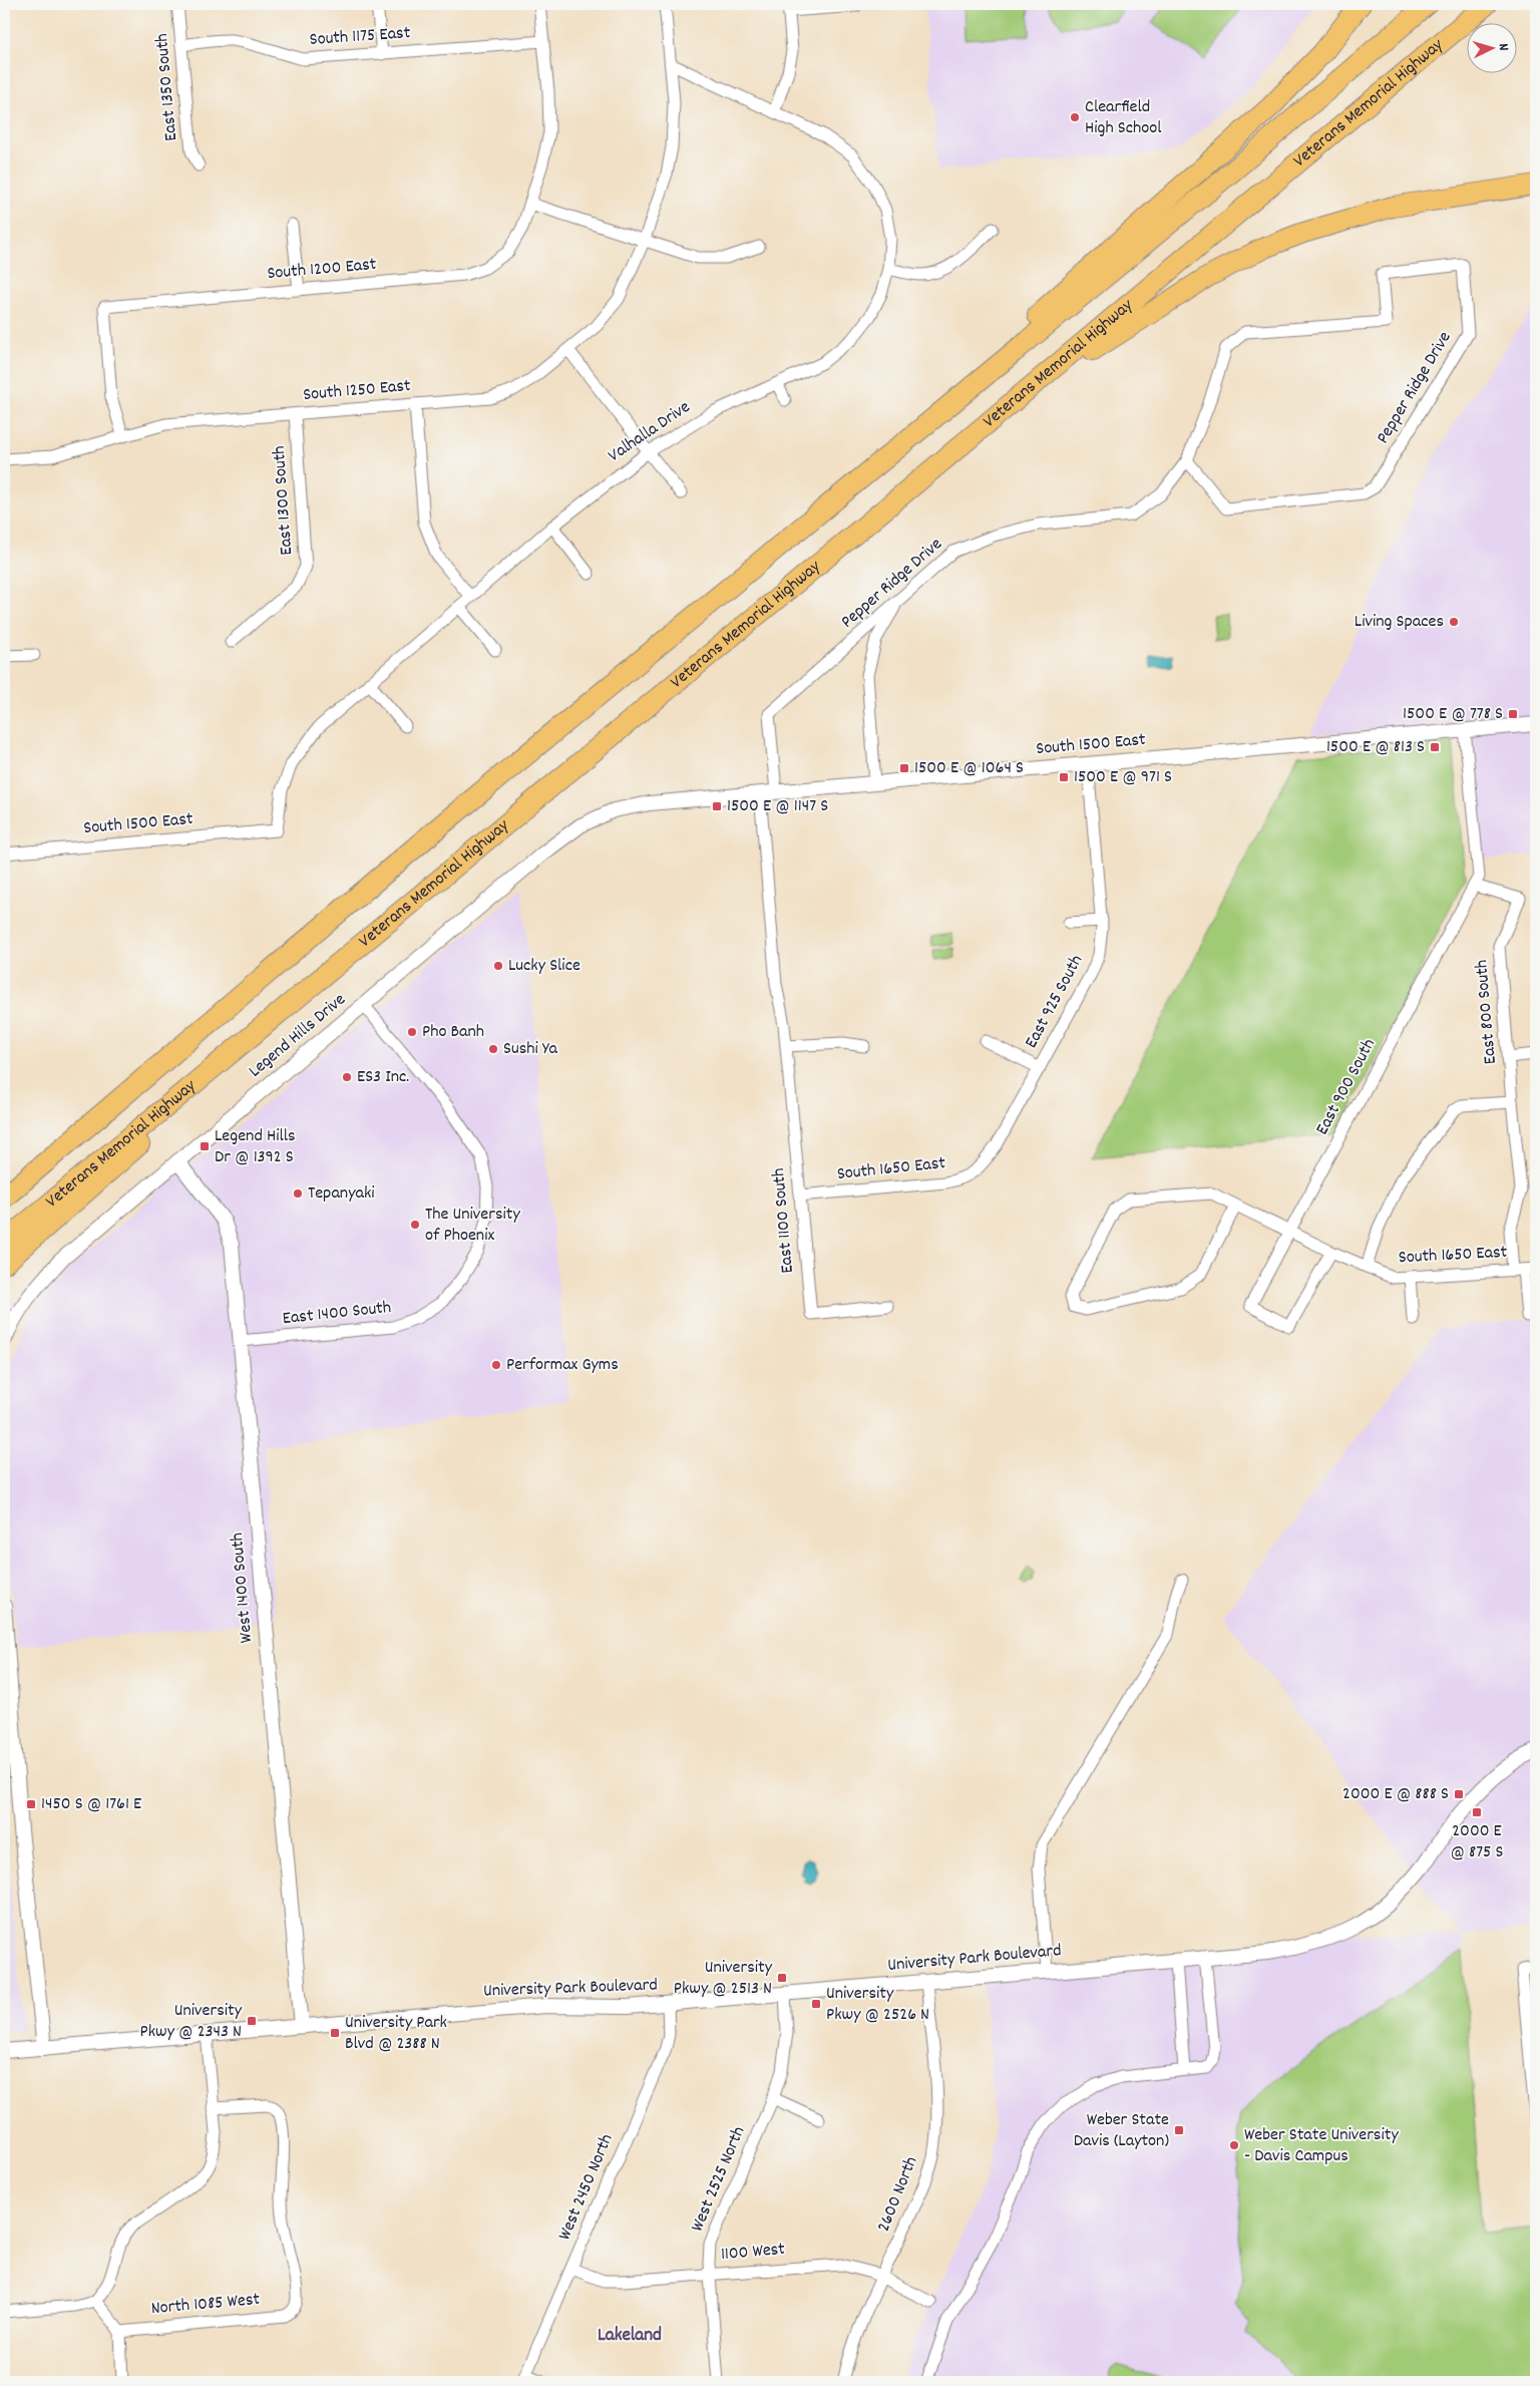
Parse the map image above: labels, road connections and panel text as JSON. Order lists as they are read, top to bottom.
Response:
{
  "streets": {
    "highway": ["Veterans Memorial Highway"],
    "street": [
      "South 1175 East",
      "East 1350 South",
      "South 1200 East",
      "Pepper Ridge Drive",
      "South 1250 East",
      "Valhalla Drive",
      "East 1300 South",
      "South 1500 East",
      "East 925 South",
      "East 800 South",
      "Legend Hills Drive",
      "East 900 South",
      "South 1650 East",
      "East 1100 South",
      "East 1400 South",
      "West 1400 South",
      "University Park Boulevard",
      "West 2525 North",
      "West 2450 North",
      "2600 North",
      "1100 West",
      "North 1085 West"
    ]
  },
  "crossings": [
    ["South 1175 East", "East 1350 South"],
    ["South 1175 East", "South 1200 East"],
    ["South 1200 East", "South 1250 East"],
    ["Pepper Ridge Drive", "South 1500 East"],
    ["South 1250 East", "East 1300 South"],
    ["Valhalla Drive", "South 1500 East"],
    ["South 1500 East", "East 925 South"],
    ["South 1500 East", "Legend Hills Drive"],
    ["South 1500 East", "East 1100 South"],
    ["East 925 South", "South 1650 East"],
    ["East 800 South", "East 900 South"],
    ["East 800 South", "South 1650 East"],
    ["Legend Hills Drive", "East 1400 South"],
    ["Legend Hills Drive", "West 1400 South"],
    ["East 900 South", "South 1650 East"],
    ["South 1650 East", "East 1100 South"],
    ["East 1400 South", "West 1400 South"],
    ["West 1400 South", "University Park Boulevard"],
    ["University Park Boulevard", "West 2525 North"],
    ["University Park Boulevard", "West 2450 North"],
    ["University Park Boulevard", "2600 North"],
    ["West 2525 North", "1100 West"],
    ["West 2450 North", "1100 West"],
    ["2600 North", "1100 West"]
  ],
  "districts": ["Lakeland"],
  "places": {
    "other": [
      "Clearfield High School",
      "Living Spaces",
      "Lucky Slice",
      "Pho Banh",
      "Sushi Ya",
      "ES3 Inc.",
      "Tepanyaki",
      "The University of Phoenix",
      "Performax Gyms",
      "Weber State University - Davis Campus"
    ],
    "transit": [
      "1500 E @ 778 S",
      "1500 E @ 813 S",
      "1500 E @ 1064 S",
      "1500 E @ 971 S",
      "1500 E @ 1147 S",
      "Legend Hills Dr @ 1392 S",
      "2000 E @ 888 S",
      "1450 S @ 1761 E",
      "2000 E @ 875 S",
      "University Pkwy @ 2513 N",
      "University Pkwy @ 2526 N",
      "University Pkwy @ 2343 N",
      "University Park Blvd @ 2388 N",
      "Weber State Davis (Layton)"
    ]
  },
  "north": "right"
}
